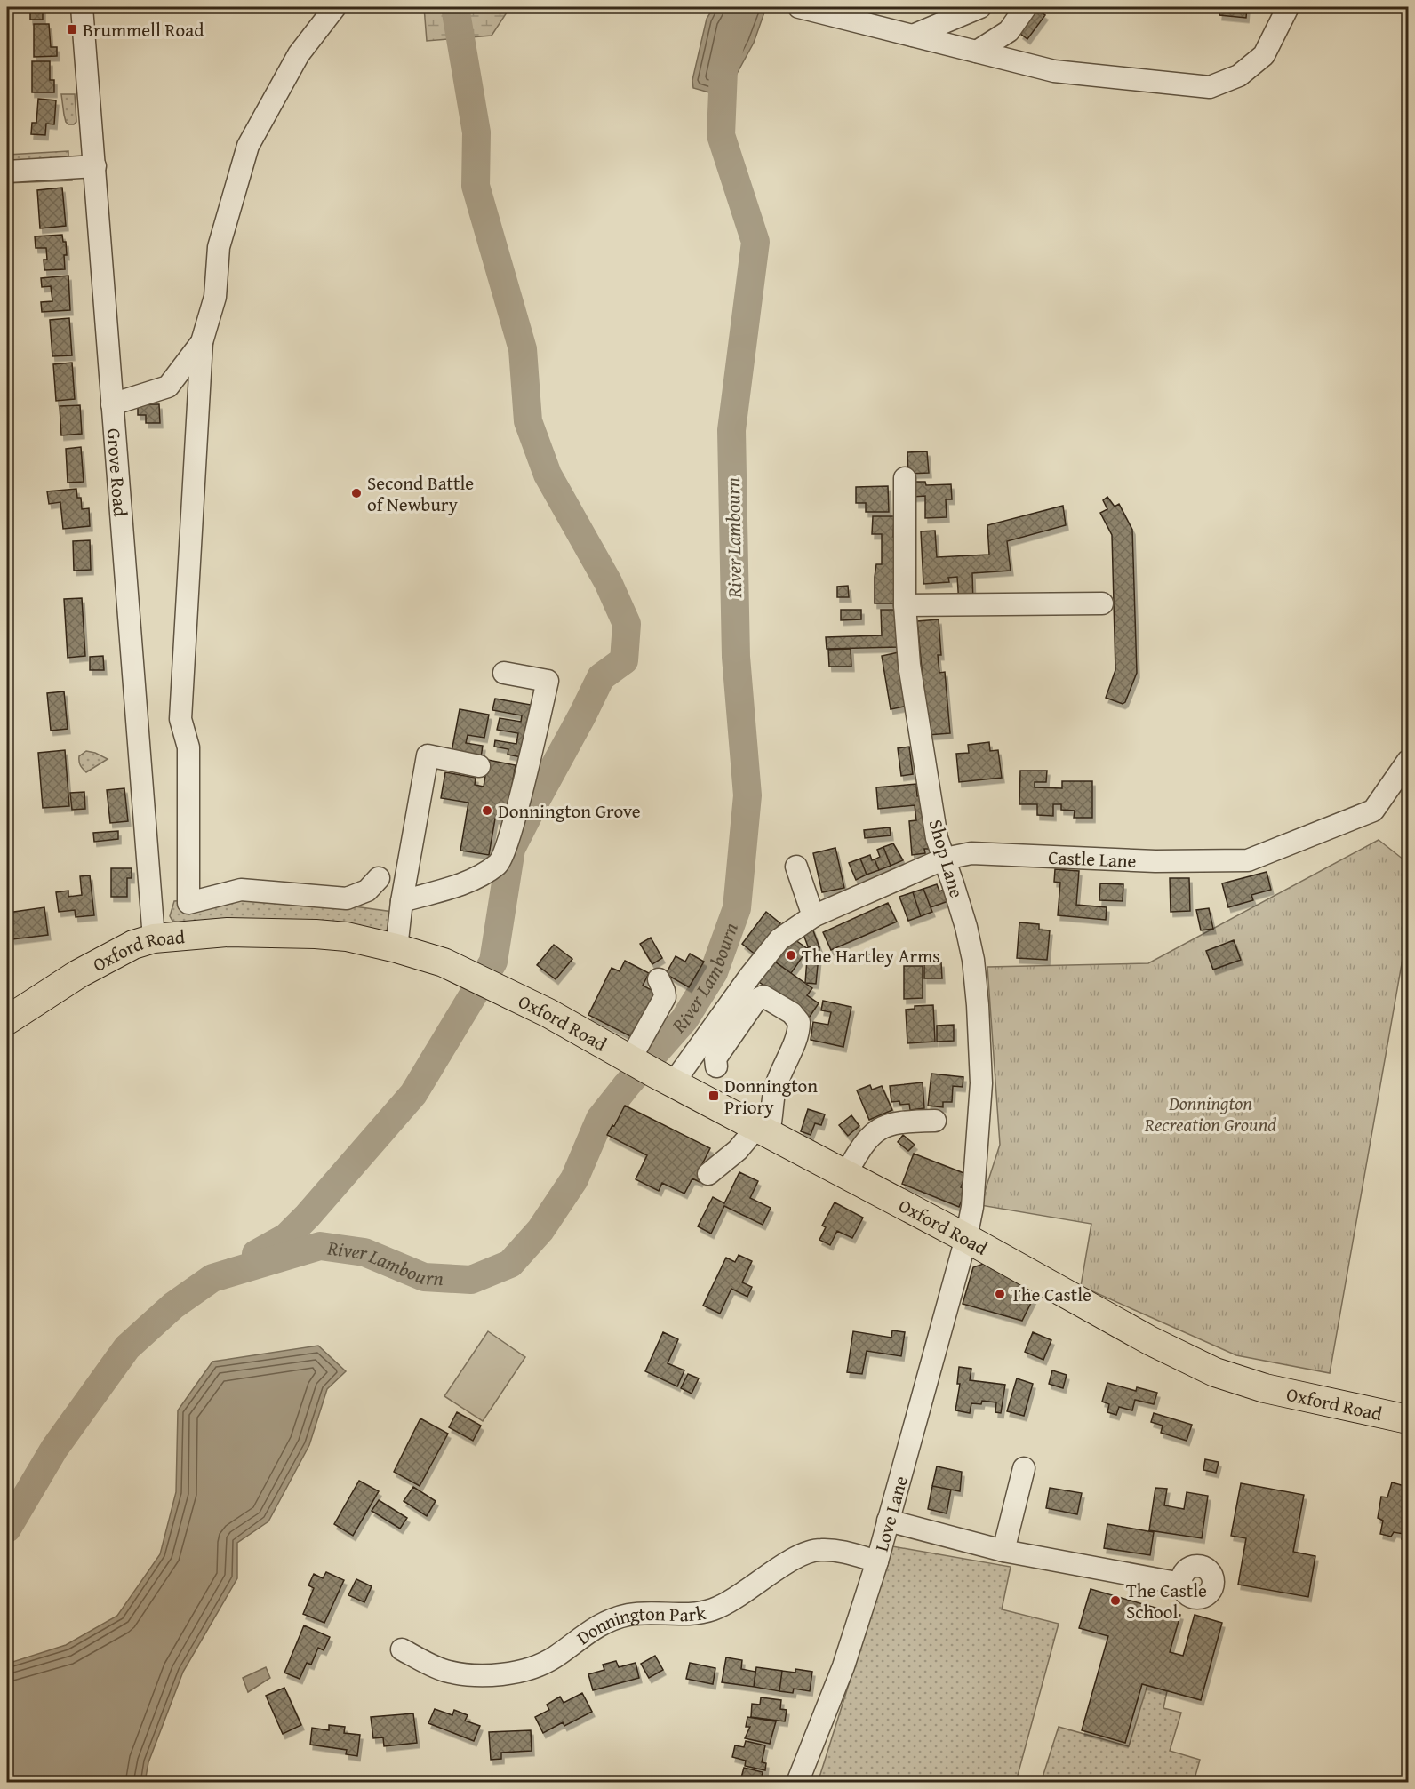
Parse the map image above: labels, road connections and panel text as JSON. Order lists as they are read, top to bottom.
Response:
{
  "streets": {
    "main road": ["Oxford Road"],
    "street": [
      "Grove Road",
      "Shop Lane",
      "Castle Lane",
      "Love Lane",
      "Donnington Park"
    ]
  },
  "crossings": [
    ["Grove Road", "Oxford Road"],
    ["Shop Lane", "Castle Lane"],
    ["Shop Lane", "Oxford Road"],
    ["Shop Lane", "Love Lane"],
    ["Castle Lane", "Oxford Road"],
    ["Oxford Road", "Love Lane"],
    ["Love Lane", "Donnington Park"]
  ],
  "water": ["River Lambourn"],
  "parks": ["Donnington Recreation Ground"],
  "places": {
    "transit": ["Brummell Road", "Donnington Priory"],
    "other": [
      "Second Battle of Newbury",
      "Donnington Grove",
      "The Hartley Arms",
      "The Castle",
      "The Castle School"
    ]
  }
}
